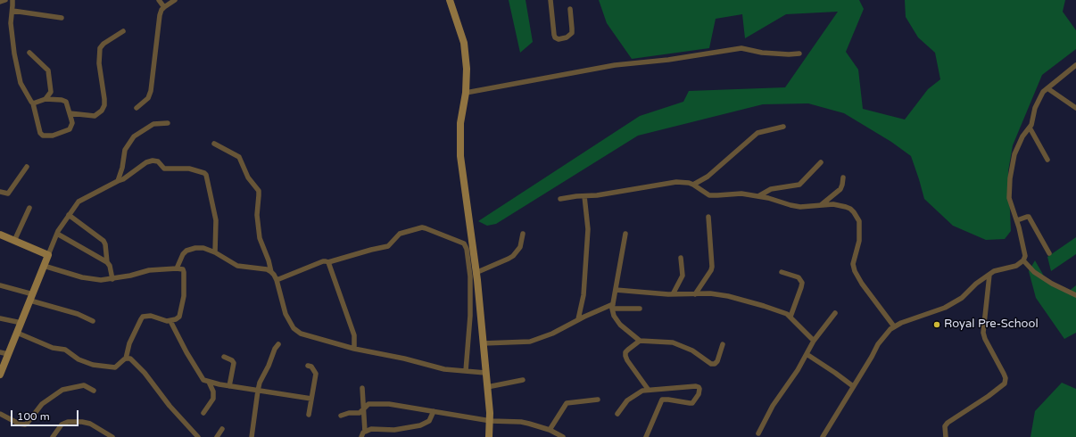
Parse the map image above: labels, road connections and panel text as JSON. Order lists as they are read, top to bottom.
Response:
{
  "places": ["Royal Pre-School"],
  "scale_bar": "100 m"
}
